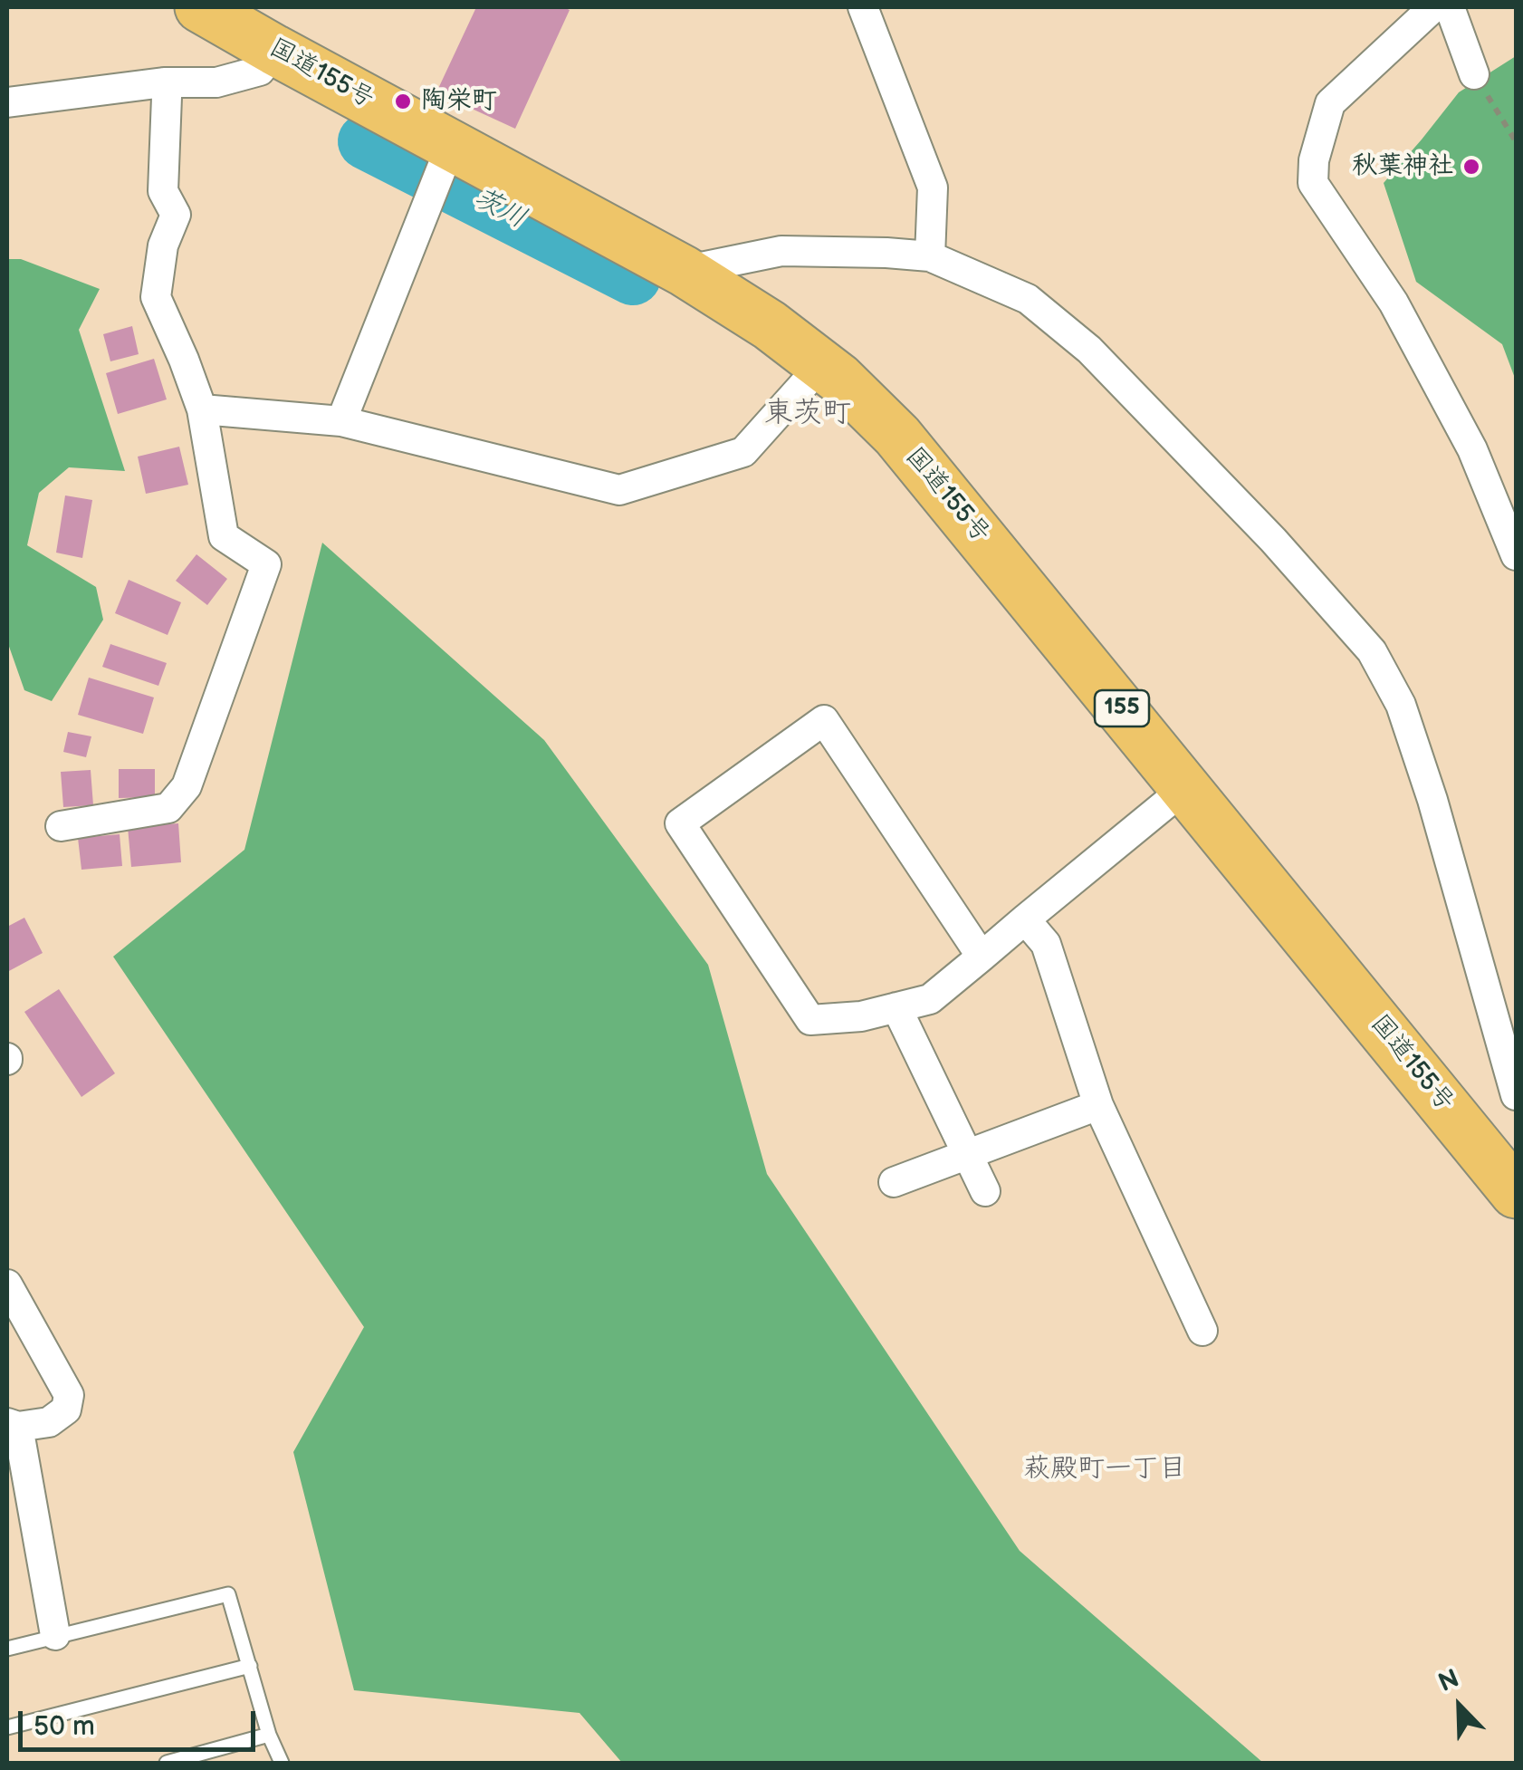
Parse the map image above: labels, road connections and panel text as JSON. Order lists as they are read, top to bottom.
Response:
{
  "streets": {
    "highway": ["国道155号", "155"]
  },
  "districts": ["東茨町", "萩殿町一丁目"],
  "water": ["茨川"],
  "places": ["陶栄町", "秋葉神社"],
  "scale_bar": "50 m",
  "north": "top left"
}
